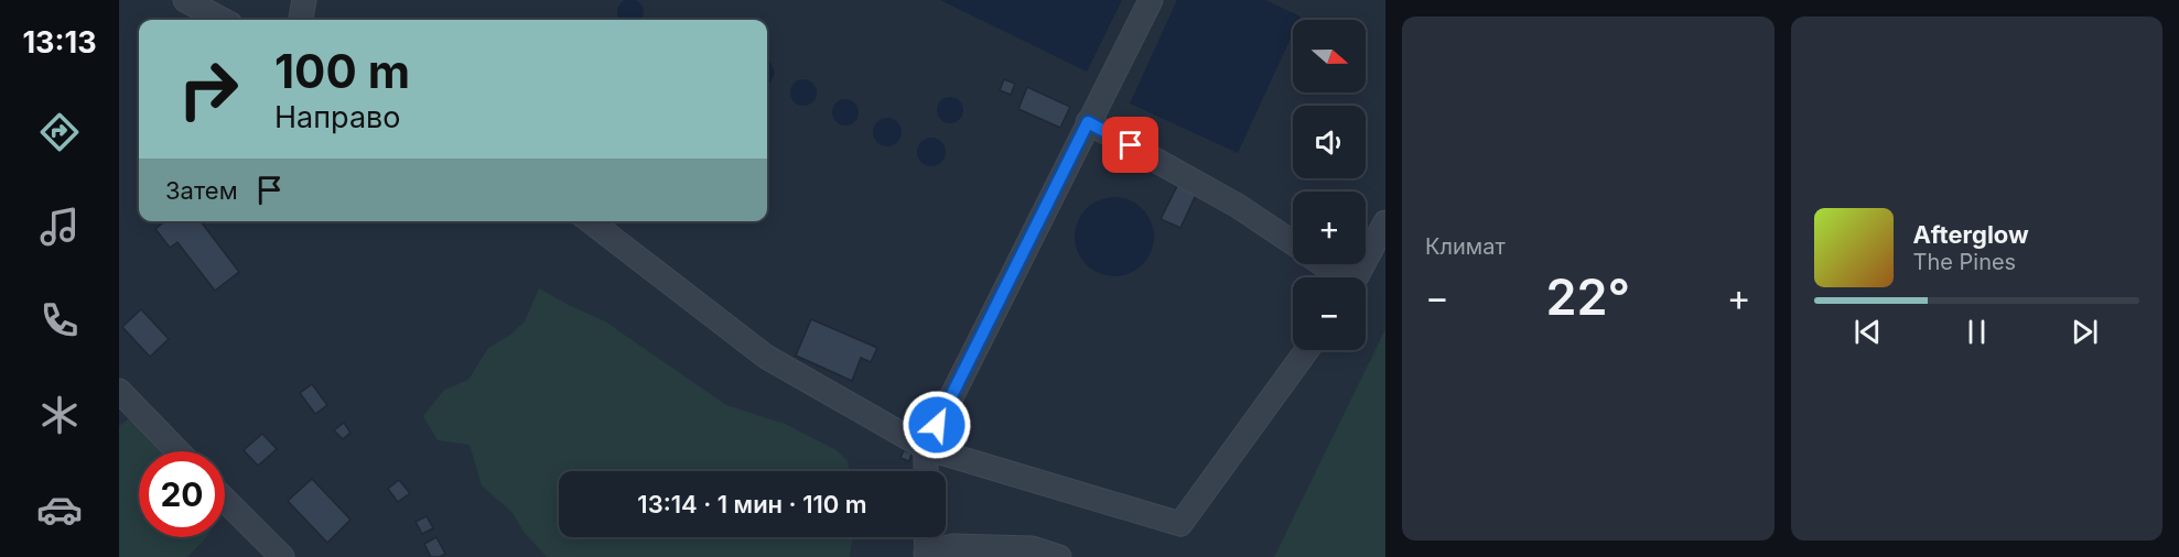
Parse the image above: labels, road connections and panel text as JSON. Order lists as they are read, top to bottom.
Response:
{
  "north": "right",
  "page": {
    "tabs": "13:13",
    "tile": "Климат",
    "map_buttons": ["+", "−"],
    "turn": ["100 m", "Направо"],
    "then": "Затем",
    "song": ["Afterglow", "The Pines"],
    "heat": ["−", "22°", "+"],
    "limit": "20",
    "trip": "13:14 · 1 мин · 110 m"
  }
}
